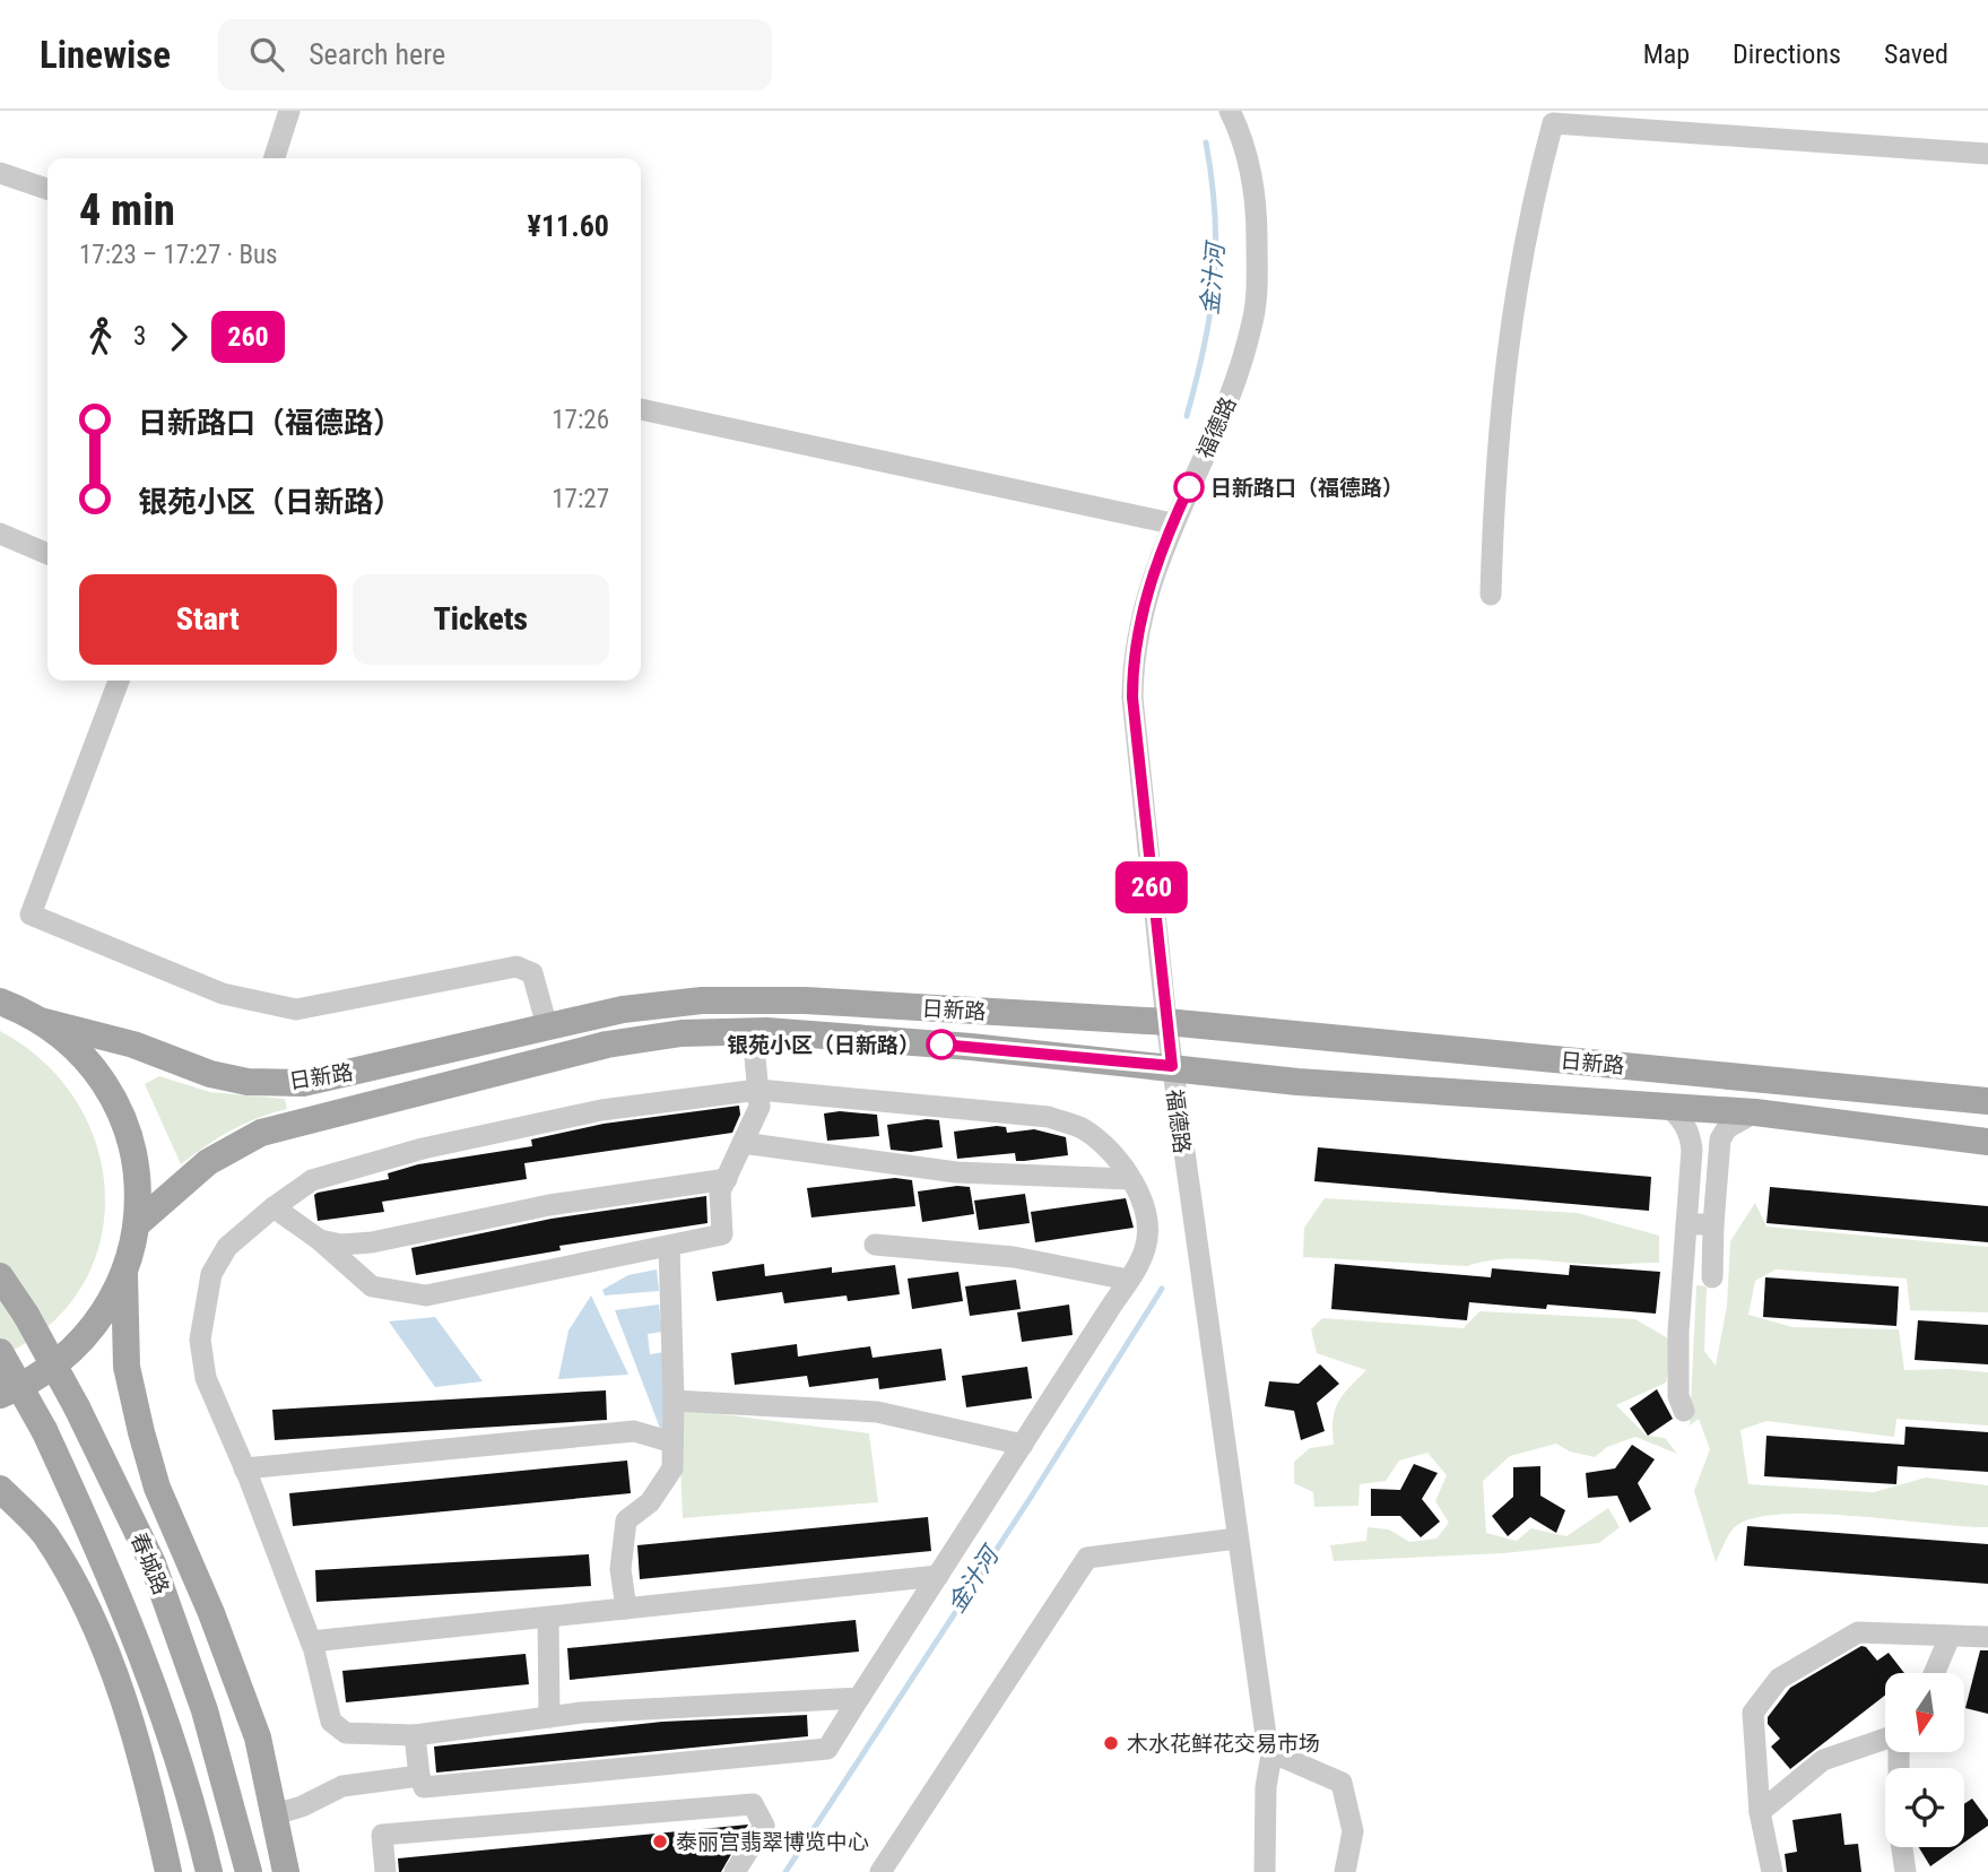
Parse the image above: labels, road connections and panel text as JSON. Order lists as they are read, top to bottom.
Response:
{
  "streets": {
    "main road": ["日新路", "春城路"],
    "street": ["福德路"]
  },
  "crossings": [
    ["福德路", "日新路"]
  ],
  "water": ["金汁河"],
  "places": [
    "日新路口（福德路）",
    "银苑小区（日新路）",
    "木水花鲜花交易市场",
    "泰丽宫翡翠博览中心"
  ],
  "lines": ["bus line 260"],
  "north": "bottom",
  "page": {
    "header": "Linewise",
    "search": "Search here",
    "nav": ["Map", "Directions", "Saved"],
    "on_map": "260",
    "heading": ["4 min", "17:23 – 17:27 · Bus", "¥11.60"],
    "legs": ["3", "260"],
    "list": [
      {
        "name": "日新路口（福德路）",
        "value": "17:26"
      },
      {
        "name": "银苑小区（日新路）",
        "value": "17:27"
      }
    ],
    "buttons": ["Start", "Tickets"]
  }
}
